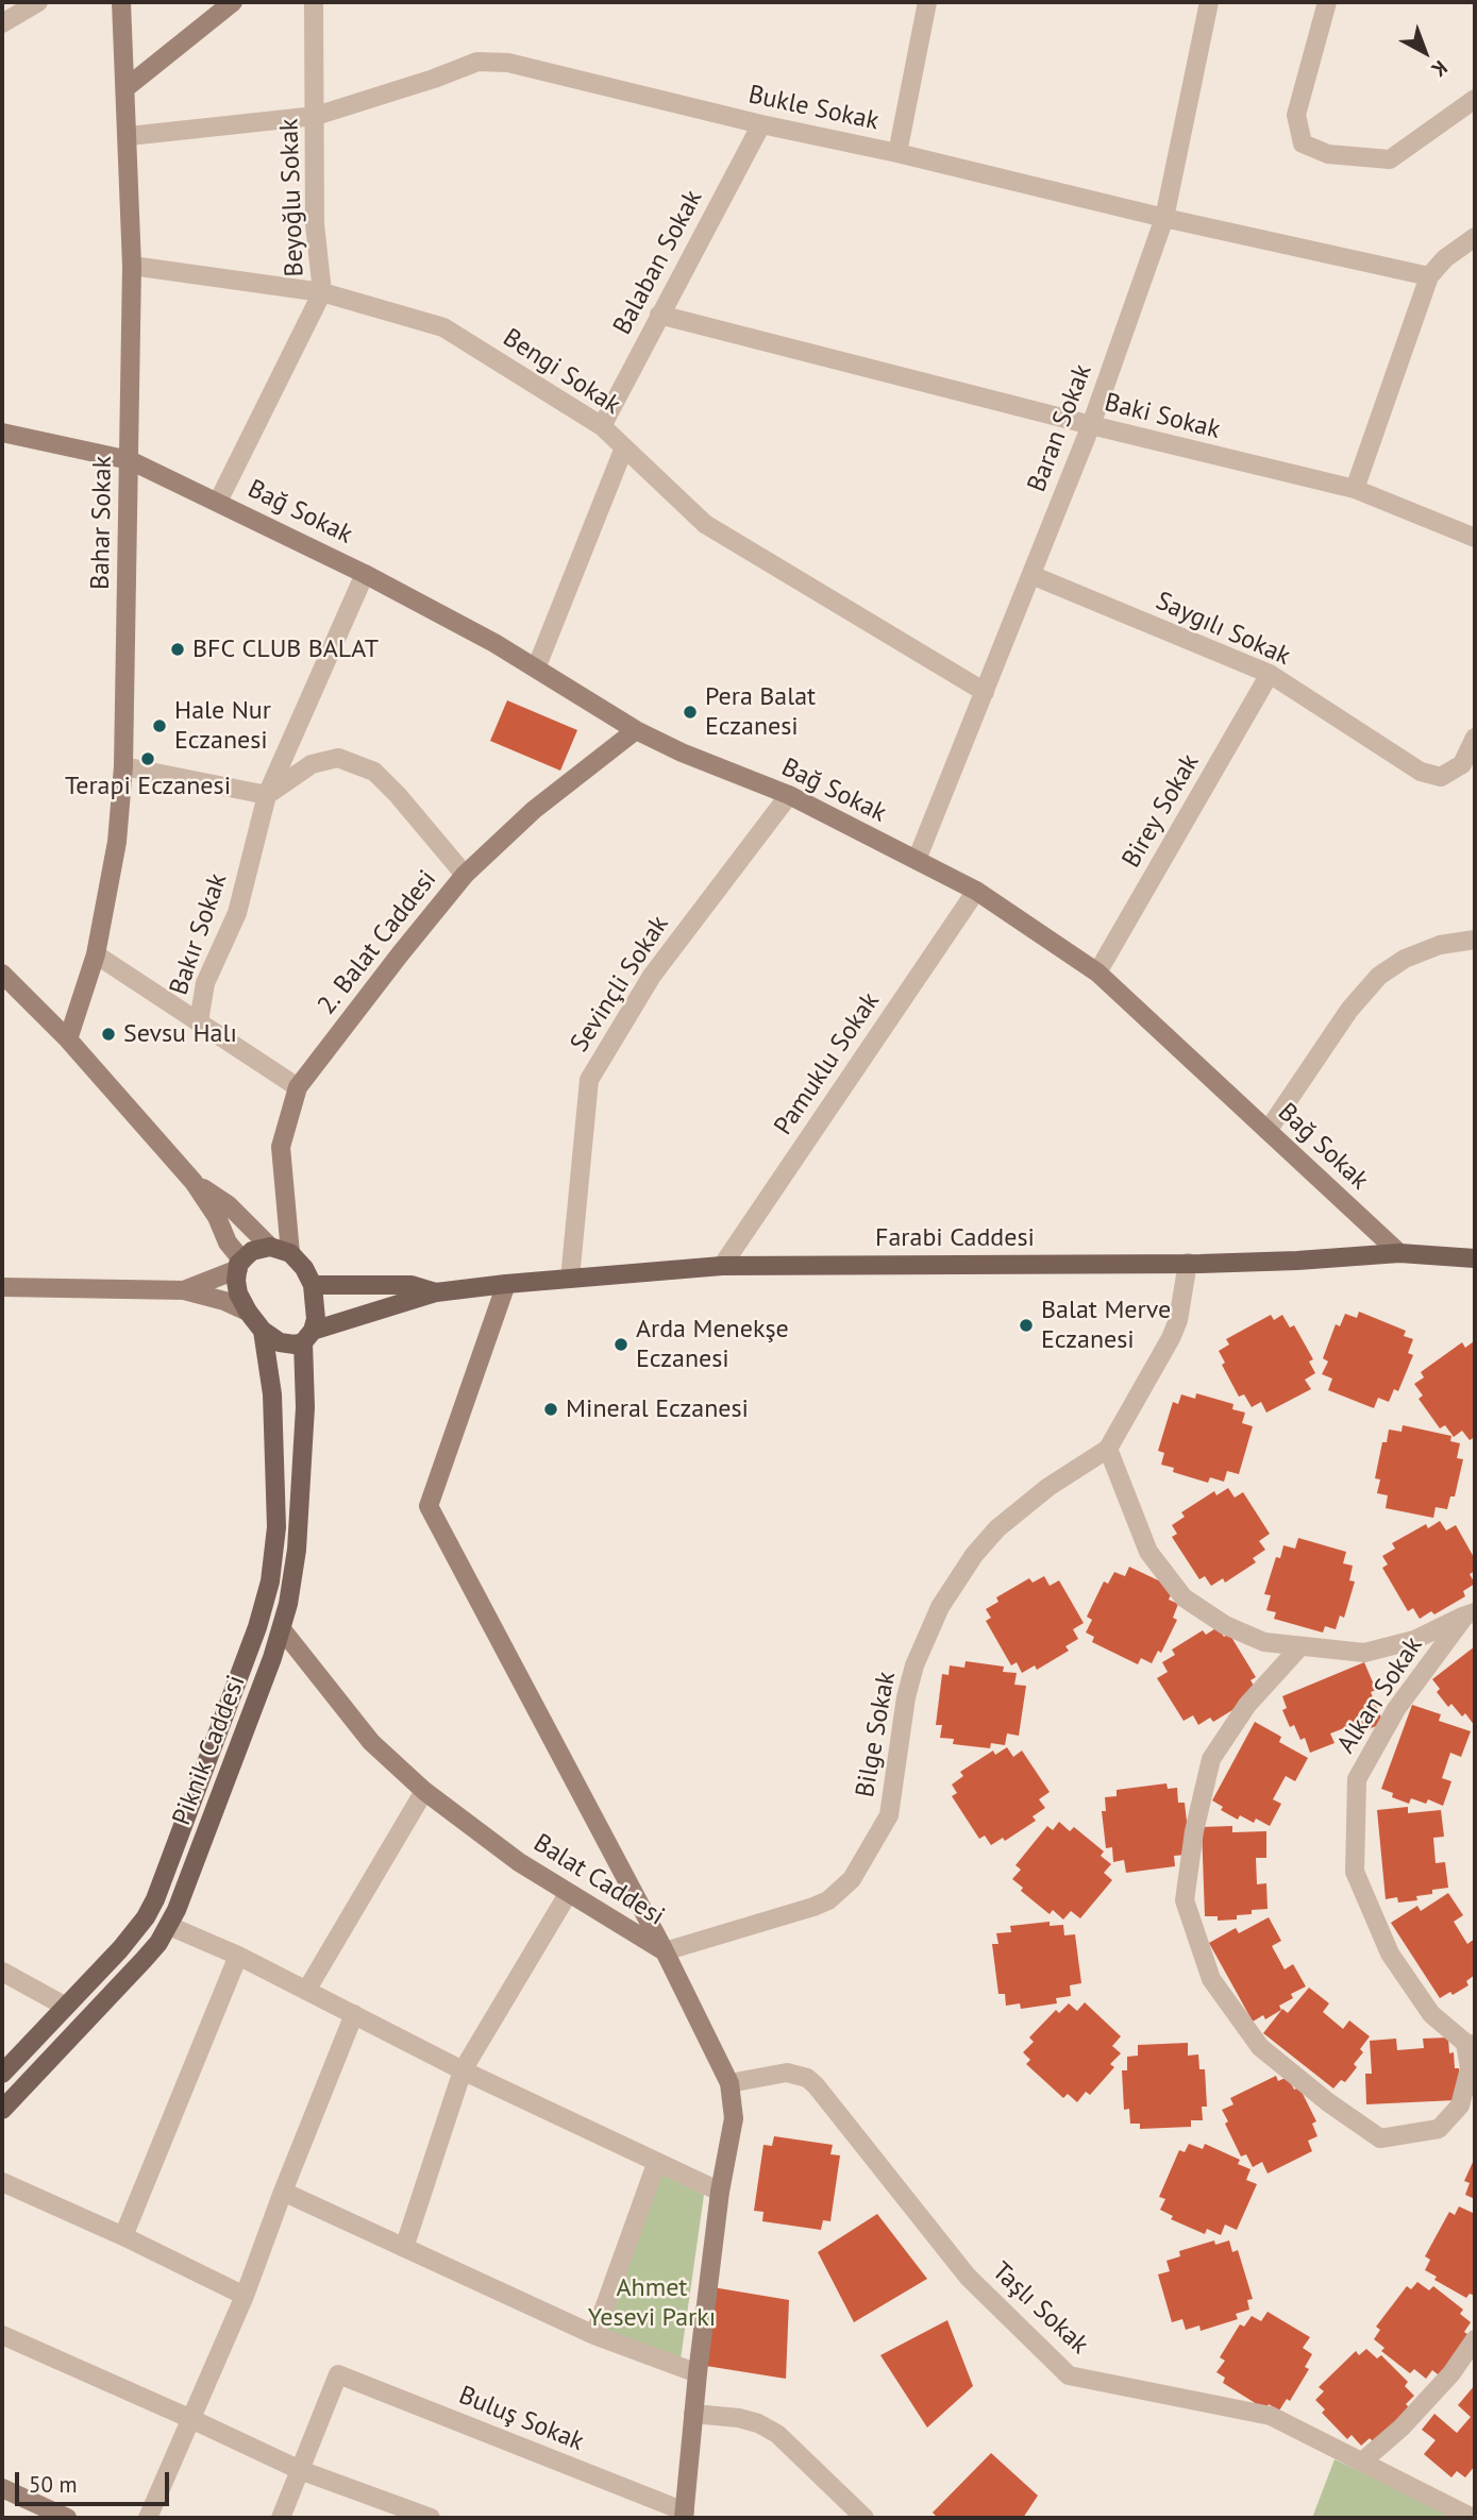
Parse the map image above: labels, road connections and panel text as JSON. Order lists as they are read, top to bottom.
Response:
{
  "streets": {
    "main road": ["Farabi Caddesi", "Piknik Caddesi"],
    "street": [
      "Bukle Sokak",
      "Beyoğlu Sokak",
      "Balaban Sokak",
      "Bengi Sokak",
      "Baki Sokak",
      "Baran Sokak",
      "Bağ Sokak",
      "Bahar Sokak",
      "Saygılı Sokak",
      "Birey Sokak",
      "Bakır Sokak",
      "2. Balat Caddesi",
      "Sevinçli Sokak",
      "Pamuklu Sokak",
      "Alkan Sokak",
      "Bilge Sokak",
      "Balat Caddesi",
      "Taşlı Sokak",
      "Buluş Sokak"
    ]
  },
  "crossings": [
    ["Bukle Sokak", "Beyoğlu Sokak"],
    ["Bukle Sokak", "Balaban Sokak"],
    ["Bukle Sokak", "Baran Sokak"],
    ["Bukle Sokak", "Bahar Sokak"],
    ["Beyoğlu Sokak", "Bengi Sokak"],
    ["Beyoğlu Sokak", "Bağ Sokak"],
    ["Balaban Sokak", "Bengi Sokak"],
    ["Balaban Sokak", "Baki Sokak"],
    ["Bengi Sokak", "Baran Sokak"],
    ["Bengi Sokak", "Bahar Sokak"],
    ["Baki Sokak", "Baran Sokak"],
    ["Baran Sokak", "Bağ Sokak"],
    ["Baran Sokak", "Saygılı Sokak"],
    ["Bağ Sokak", "Bahar Sokak"],
    ["Bağ Sokak", "Birey Sokak"],
    ["Bağ Sokak", "Bakır Sokak"],
    ["Bağ Sokak", "2. Balat Caddesi"],
    ["Bağ Sokak", "Sevinçli Sokak"],
    ["Bağ Sokak", "Pamuklu Sokak"],
    ["Bağ Sokak", "Farabi Caddesi"],
    ["Saygılı Sokak", "Birey Sokak"],
    ["2. Balat Caddesi", "Piknik Caddesi"],
    ["Sevinçli Sokak", "Farabi Caddesi"],
    ["Pamuklu Sokak", "Farabi Caddesi"],
    ["Farabi Caddesi", "Bilge Sokak"],
    ["Bilge Sokak", "Balat Caddesi"],
    ["Piknik Caddesi", "Balat Caddesi"],
    ["Balat Caddesi", "Taşlı Sokak"],
    ["Balat Caddesi", "Buluş Sokak"]
  ],
  "parks": ["Ahmet Yesevi Parkı"],
  "places": [
    "BFC CLUB BALAT",
    "Pera Balat Eczanesi",
    "Hale Nur Eczanesi",
    "Terapi Eczanesi",
    "Sevsu Halı",
    "Balat Merve Eczanesi",
    "Arda Menekşe Eczanesi",
    "Mineral Eczanesi"
  ],
  "scale_bar": "50 m",
  "north": "bottom right"
}
